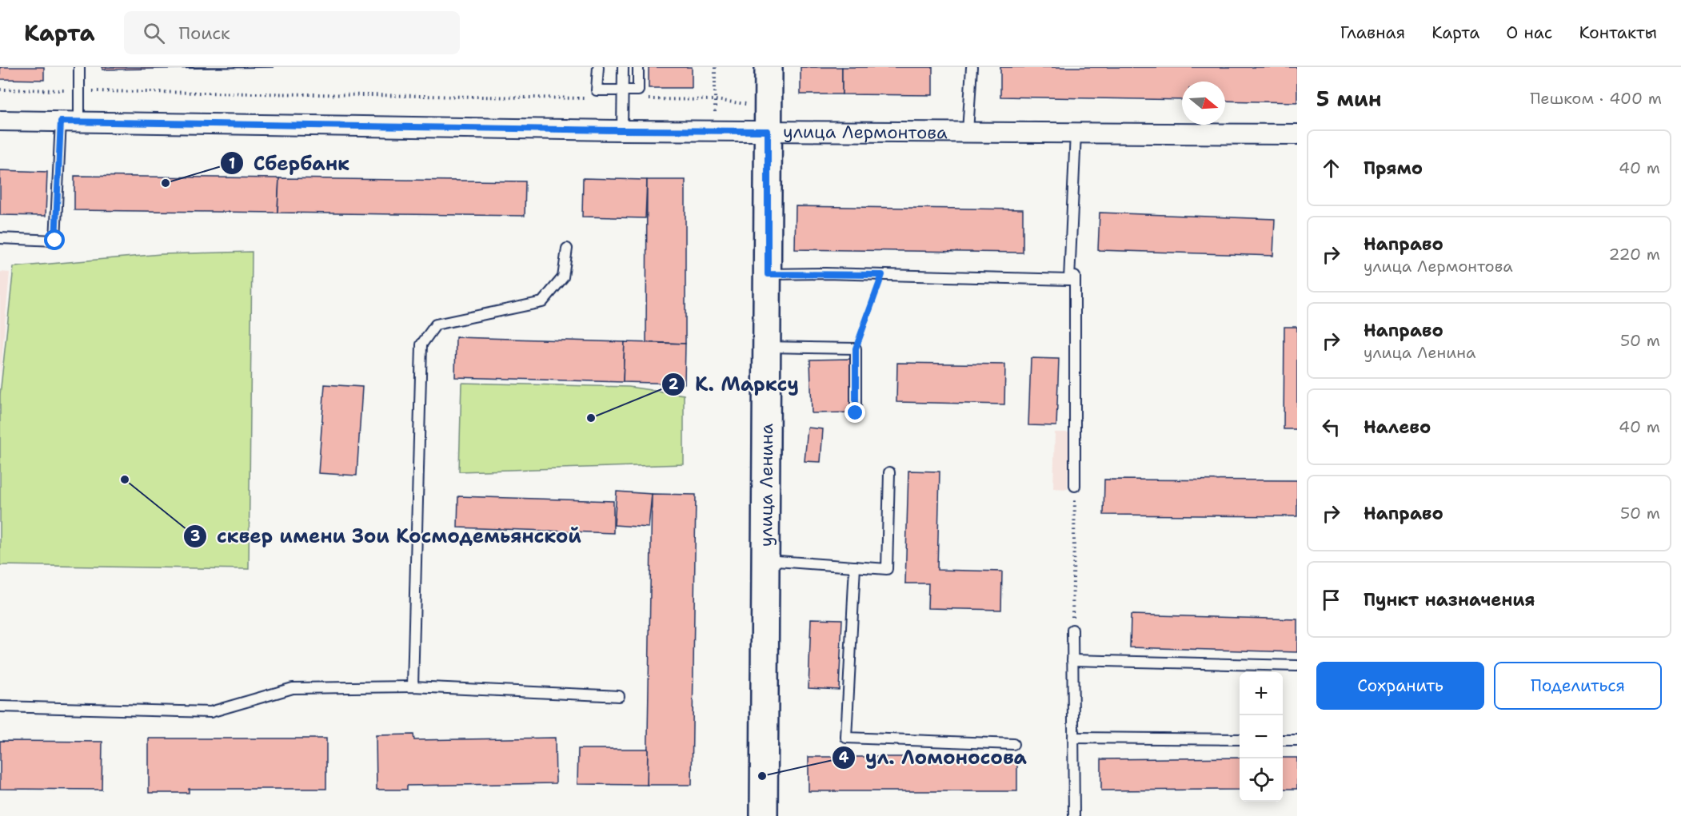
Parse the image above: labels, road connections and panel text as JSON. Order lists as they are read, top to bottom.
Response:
{
  "streets": {
    "main road": ["улица Ленина"],
    "street": ["улица Лермонтова"]
  },
  "crossings": [
    ["улица Лермонтова", "улица Ленина"]
  ],
  "places": [
    "Сбербанк",
    "К. Марксу",
    "сквер имени Зои Космодемьянской",
    "ул. Ломоносова"
  ],
  "north": "right",
  "page": {
    "header": "Карта",
    "search": "Поиск",
    "nav": [
      "Главная",
      "Карта",
      "О нас",
      "Контакты"
    ],
    "heading": ["5 мин", "Пешком · 400 m"],
    "list": [
      ["Прямо", "40 m"],
      ["Направо", "улица Лермонтова", "220 m"],
      ["Направо", "улица Ленина", "50 m"],
      ["Налево", "40 m"],
      ["Направо", "50 m"],
      "Пункт назначения"
    ],
    "buttons": ["Сохранить", "Поделиться"],
    "map_buttons": ["+", "−"]
  }
}
